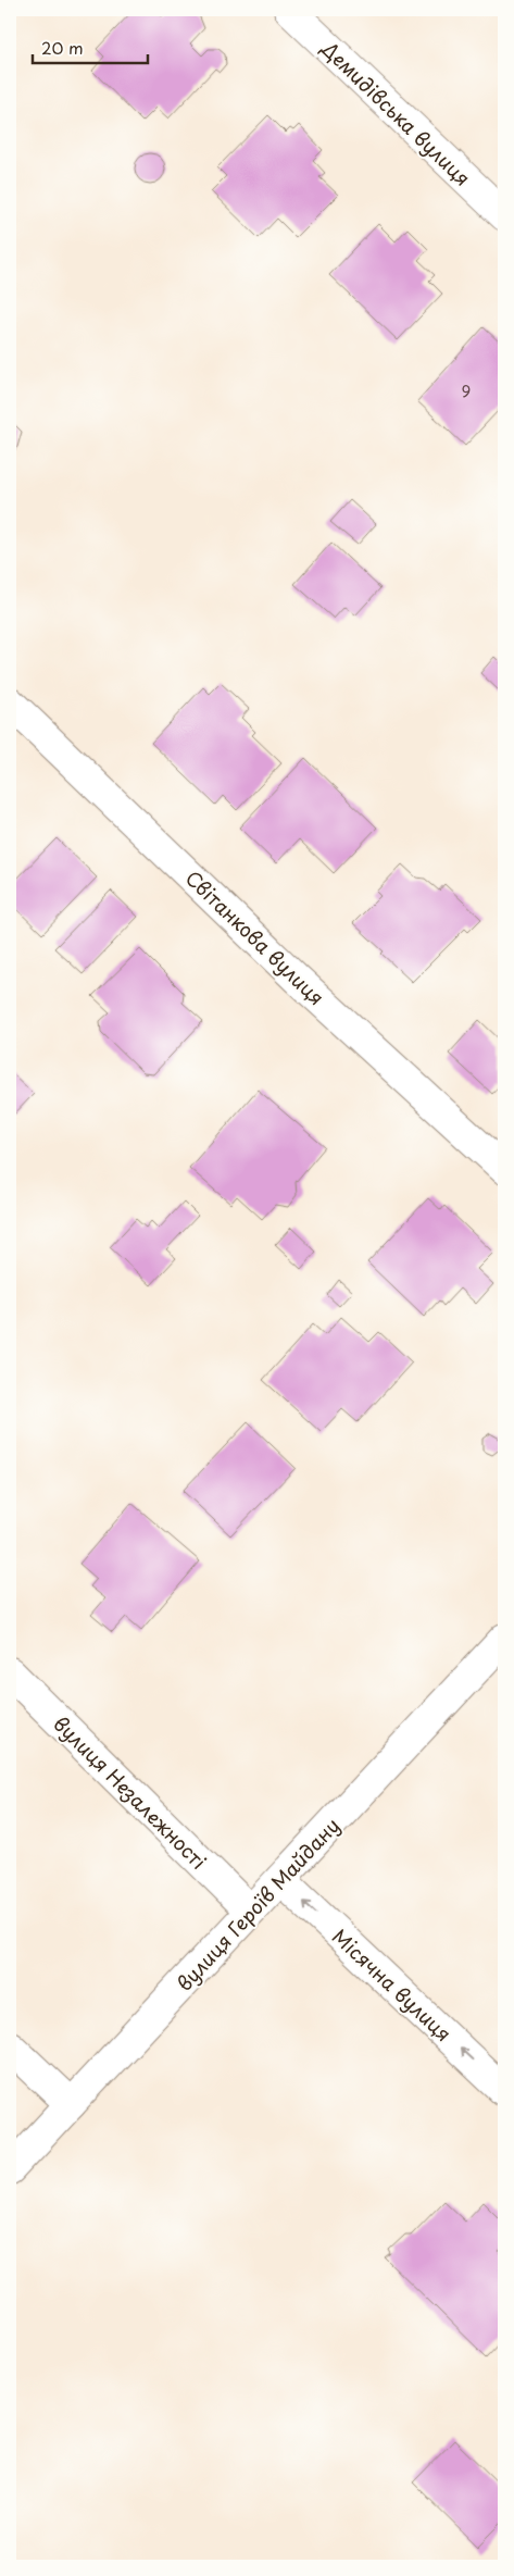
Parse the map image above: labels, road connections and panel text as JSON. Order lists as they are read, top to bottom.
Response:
{
  "streets": {
    "street": [
      "Демидівська вулиця",
      "Світанкова вулиця",
      "вулиця Незалежності",
      "вулиця Героїв Майдану",
      "Місячна вулиця"
    ]
  },
  "crossings": [
    ["вулиця Незалежності", "вулиця Героїв Майдану"],
    ["вулиця Героїв Майдану", "Місячна вулиця"]
  ],
  "one_way": ["Місячна вулиця"],
  "house_numbers": ["9"],
  "scale_bar": "20 m"
}
